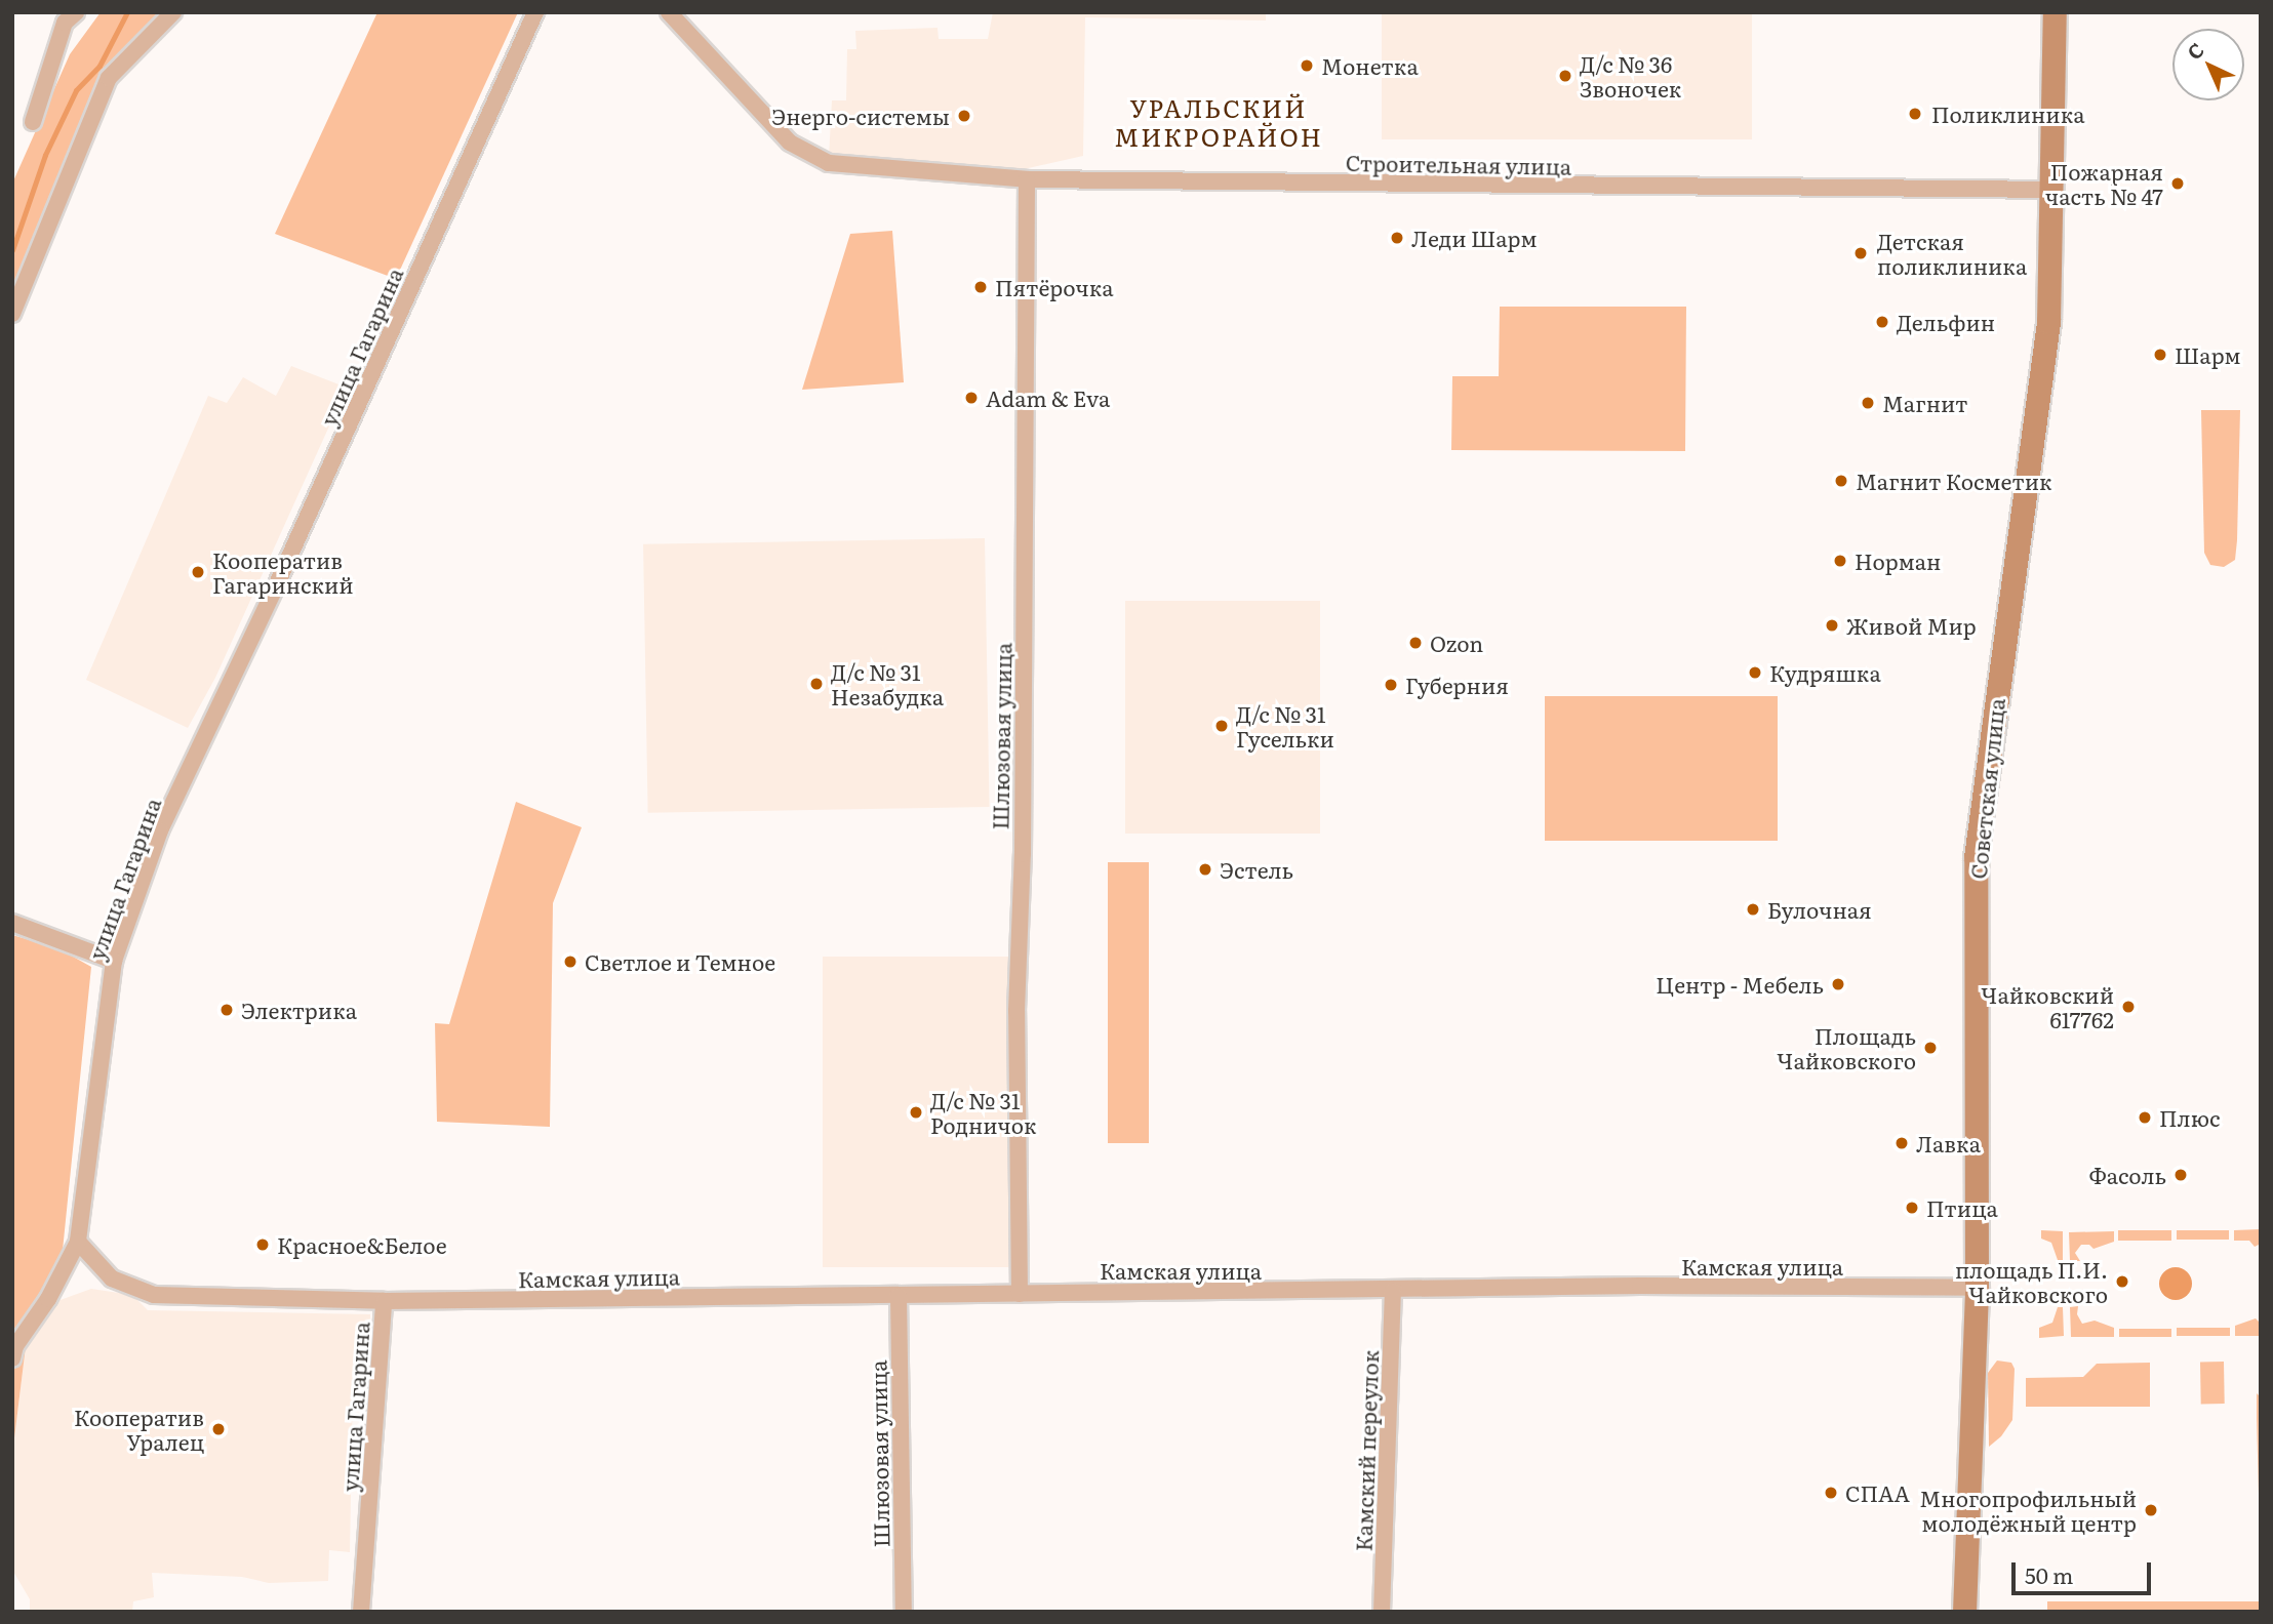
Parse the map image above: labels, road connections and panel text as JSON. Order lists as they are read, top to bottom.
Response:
{
  "streets": {
    "main road": ["Советская улица"],
    "street": [
      "Строительная улица",
      "улица Гагарина",
      "Шлюзовая улица",
      "Камская улица",
      "Камский переулок"
    ]
  },
  "crossings": [
    ["Строительная улица", "Шлюзовая улица"],
    ["Строительная улица", "Советская улица"],
    ["улица Гагарина", "Камская улица"],
    ["Шлюзовая улица", "Камская улица"],
    ["Советская улица", "Камская улица"],
    ["Камская улица", "Камский переулок"]
  ],
  "districts": ["УРАЛЬСКИЙ МИКРОРАЙОН"],
  "places": [
    "Монетка",
    "Д/с № 36 Звоночек",
    "Поликлиника",
    "Энерго-системы",
    "Пожарная часть № 47",
    "Леди Шарм",
    "Детская поликлиника",
    "Пятёрочка",
    "Дельфин",
    "Шарм",
    "Adam & Eva",
    "Магнит",
    "Магнит Косметик",
    "Норман",
    "Кооператив Гагаринский",
    "Живой Мир",
    "Ozon",
    "Кудряшка",
    "Д/с № 31 Незабудка",
    "Губерния",
    "Д/с № 31 Гусельки",
    "Эстель",
    "Булочная",
    "Светлое и Темное",
    "Центр - Мебель",
    "Чайковский 617762",
    "Электрика",
    "Площадь Чайковского",
    "Д/с № 31 Родничок",
    "Плюс",
    "Лавка",
    "Фасоль",
    "Птица",
    "Красное&Белое",
    "площадь П.И. Чайковского",
    "Кооператив Уралец",
    "СПАА",
    "Многопрофильный молодёжный центр"
  ],
  "scale_bar": "50 m",
  "north": "top left"
}
